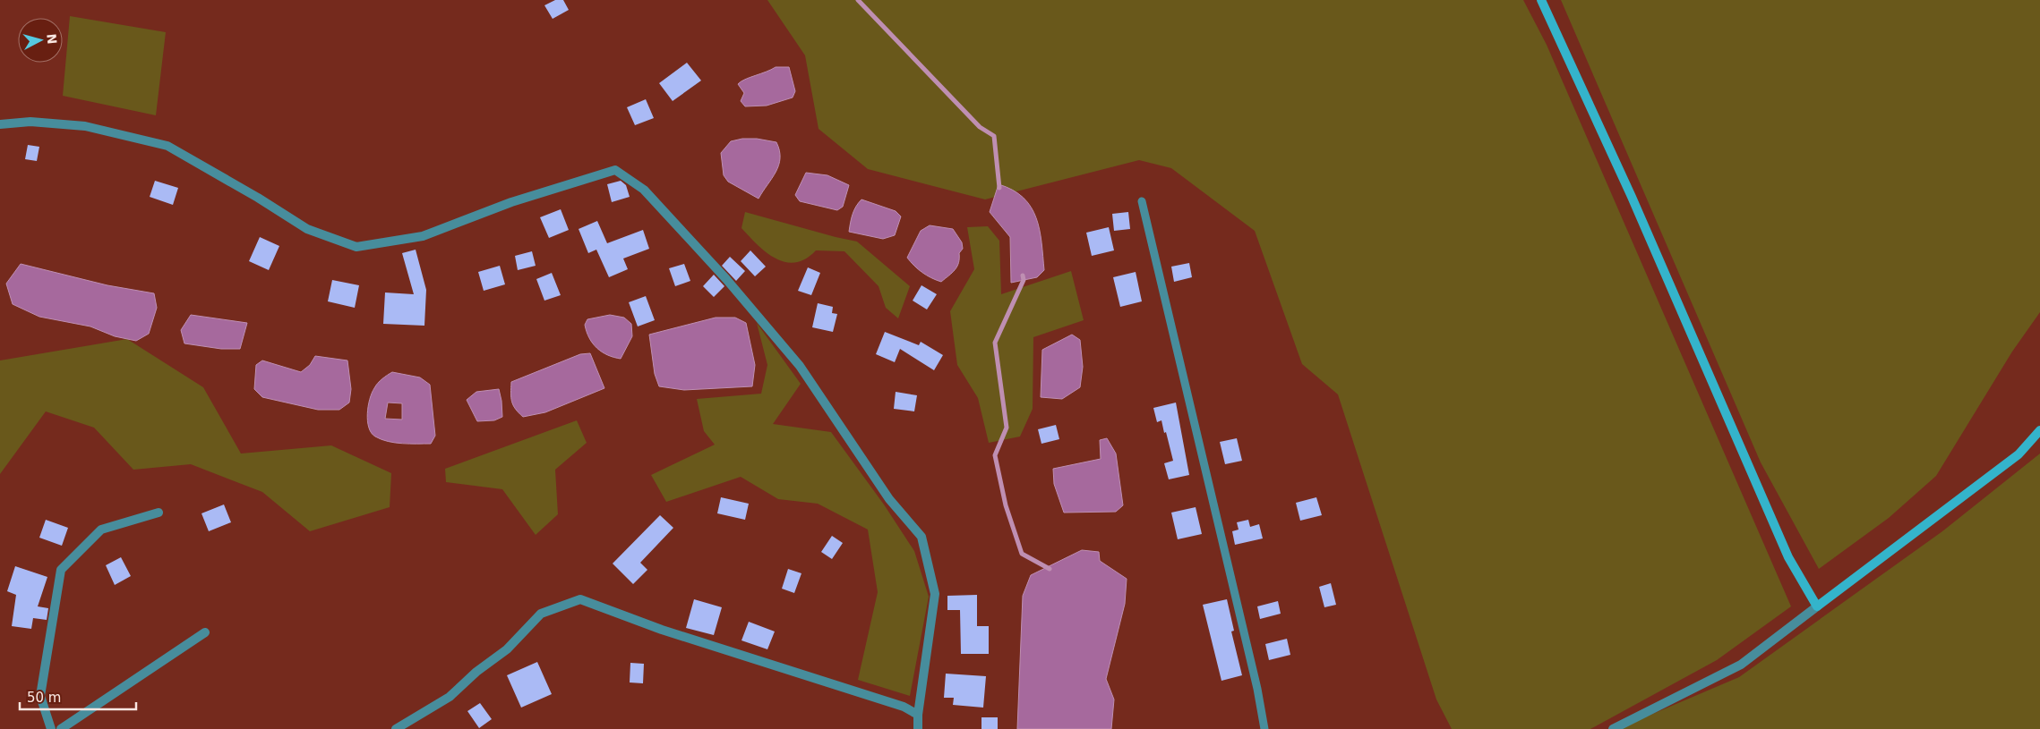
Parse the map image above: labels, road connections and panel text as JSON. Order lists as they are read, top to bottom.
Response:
{
  "scale_bar": "50 m",
  "north": "right"
}
